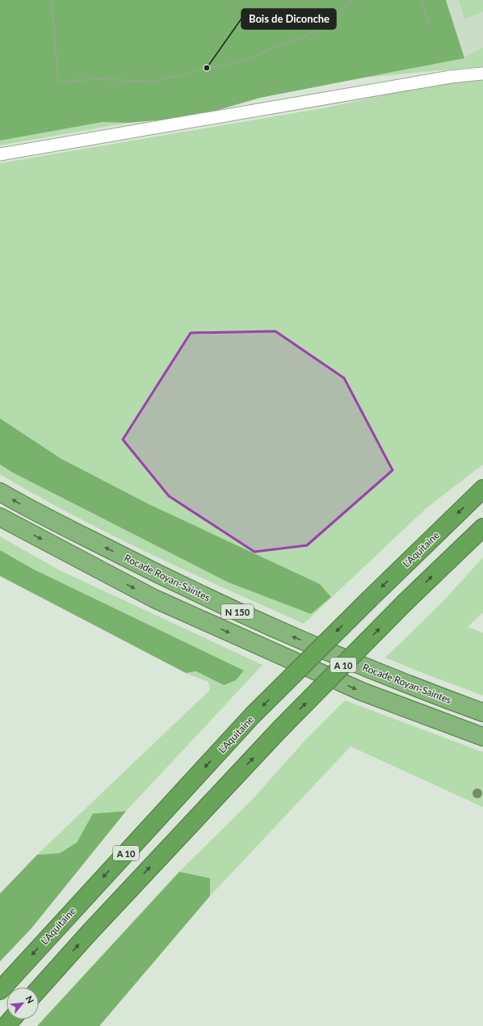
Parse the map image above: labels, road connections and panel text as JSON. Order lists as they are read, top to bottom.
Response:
{
  "streets": {
    "highway": [
      "L'Aquitaine",
      "Rocade Royan-Saintes",
      "N 150",
      "A 10"
    ]
  },
  "places": ["Bois de Diconche"],
  "north": "top right"
}
